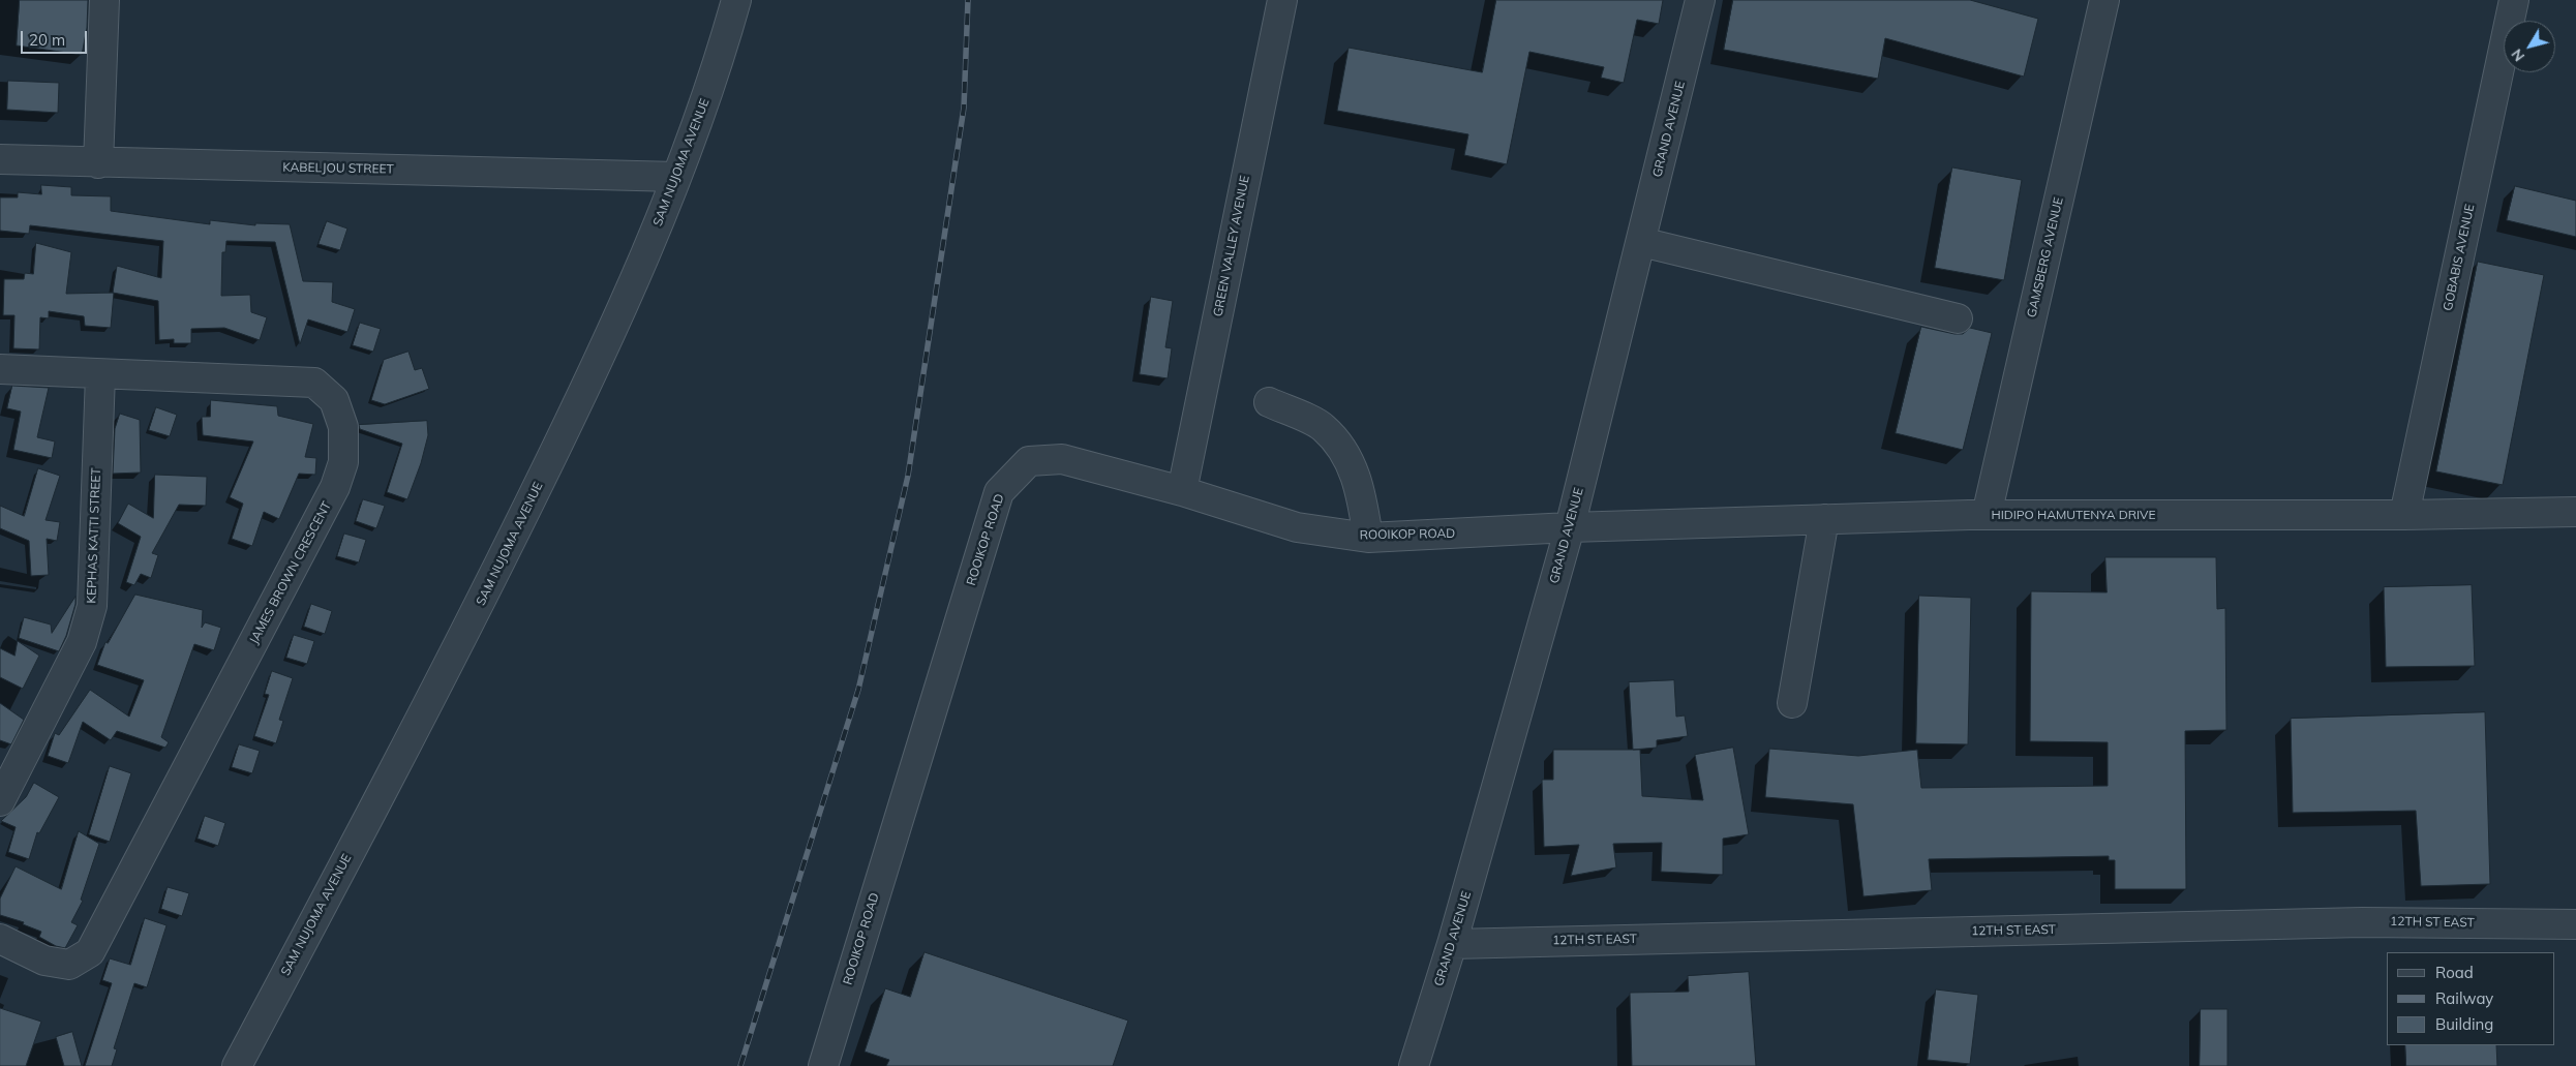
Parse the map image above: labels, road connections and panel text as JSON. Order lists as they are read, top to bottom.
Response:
{
  "streets": {
    "street": [
      "GRAND AVENUE",
      "SAM NUJOMA AVENUE",
      "KABELJOU STREET",
      "GREEN VALLEY AVENUE",
      "GAMSBERG AVENUE",
      "GOBABIS AVENUE",
      "HIDIPO HAMUTENYA DRIVE",
      "ROOIKOP ROAD",
      "KEPHAS KATTI STREET",
      "JAMES BROWN CRESCENT",
      "12TH ST EAST"
    ]
  },
  "crossings": [
    ["GRAND AVENUE", "HIDIPO HAMUTENYA DRIVE"],
    ["GRAND AVENUE", "ROOIKOP ROAD"],
    ["GRAND AVENUE", "12TH ST EAST"],
    ["SAM NUJOMA AVENUE", "KABELJOU STREET"],
    ["GREEN VALLEY AVENUE", "ROOIKOP ROAD"],
    ["GAMSBERG AVENUE", "HIDIPO HAMUTENYA DRIVE"],
    ["GOBABIS AVENUE", "HIDIPO HAMUTENYA DRIVE"],
    ["HIDIPO HAMUTENYA DRIVE", "ROOIKOP ROAD"],
    ["KEPHAS KATTI STREET", "JAMES BROWN CRESCENT"]
  ],
  "legend": ["Road", "Railway", "Building"],
  "scale_bar": "20 m",
  "north": "bottom left"
}
